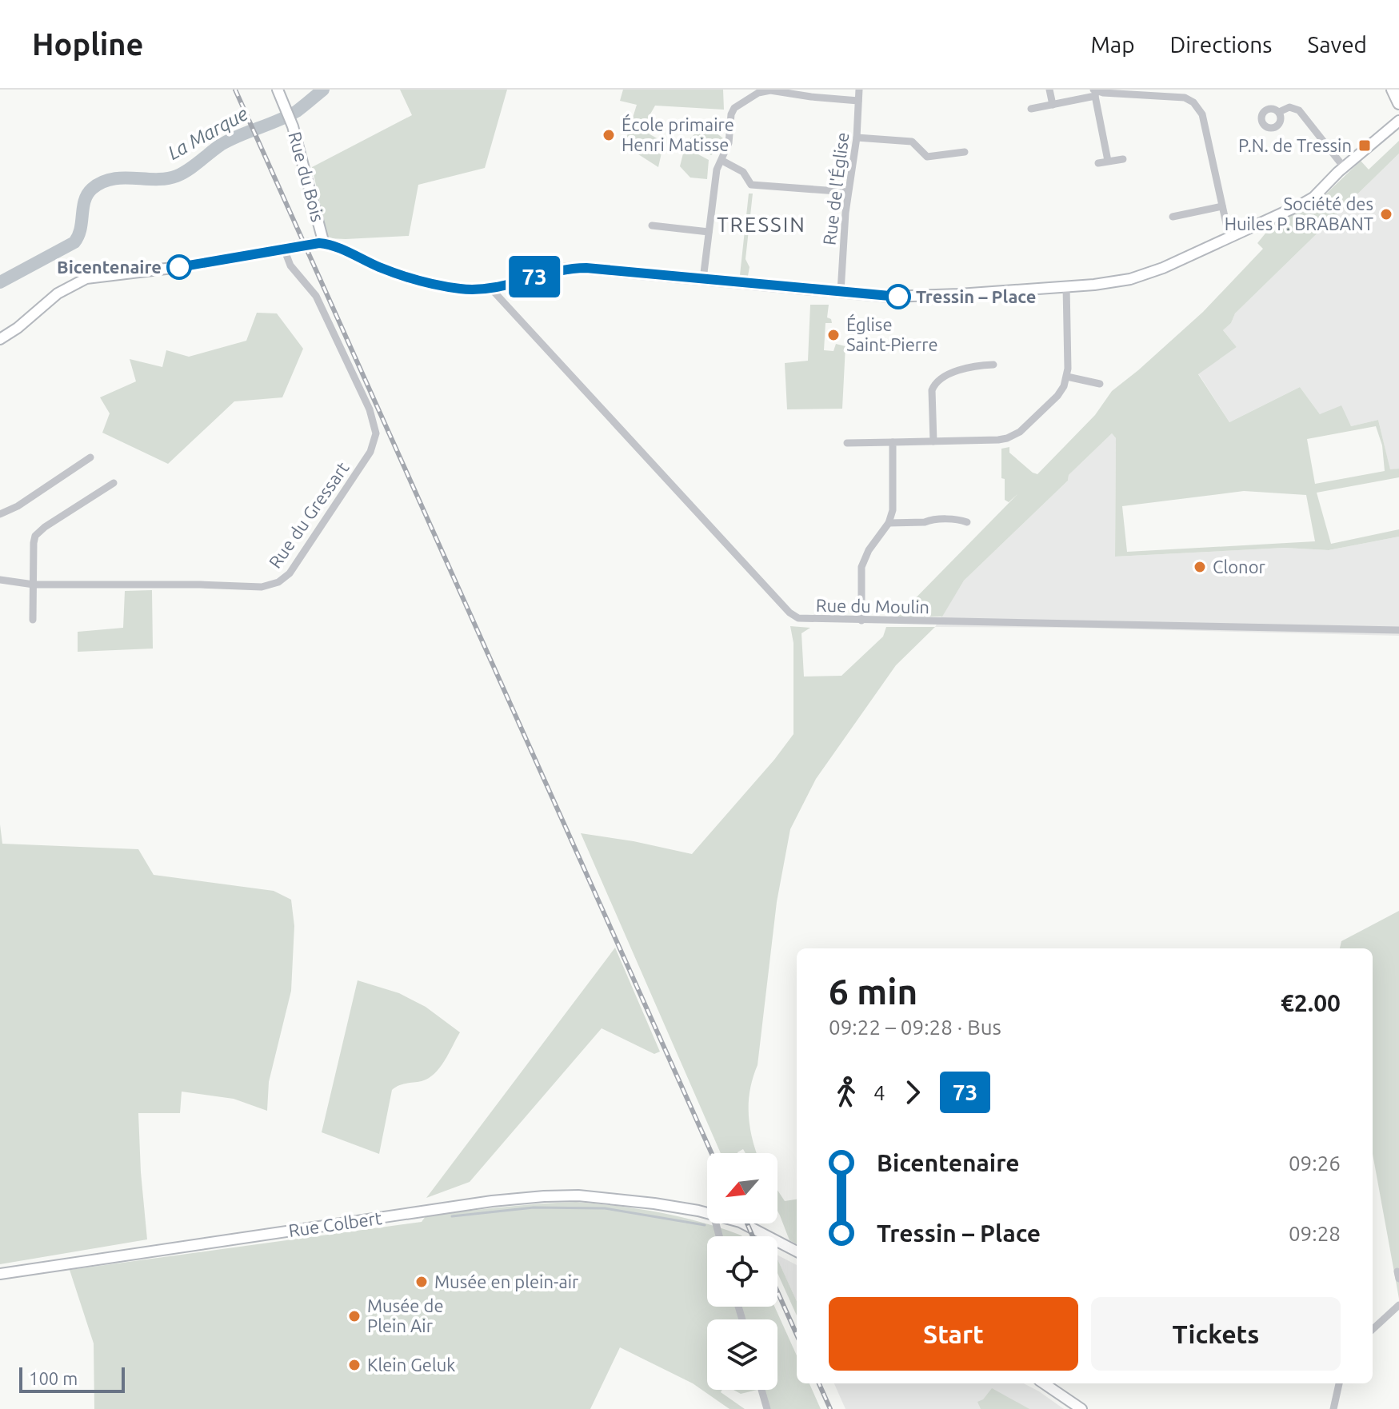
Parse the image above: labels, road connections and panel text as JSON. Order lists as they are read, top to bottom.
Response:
{
  "streets": {
    "street": [
      "Rue du Bois",
      "Rue de l'Église",
      "Rue du Gressart",
      "Rue du Moulin",
      "Rue Colbert"
    ]
  },
  "districts": ["TRESSIN"],
  "water": ["La Marque"],
  "places": {
    "other": [
      "École primaire Henri Matisse",
      "Société des Huiles P. BRABANT",
      "Bicentenaire",
      "Tressin – Place",
      "Église Saint-Pierre",
      "Clonor",
      "Musée en plein-air",
      "Musée de Plein Air",
      "Klein Geluk"
    ],
    "transit": ["P.N. de Tressin"]
  },
  "lines": ["bus line 73"],
  "scale_bar": "100 m",
  "north": "bottom left",
  "page": {
    "header": "Hopline",
    "nav": ["Map", "Directions", "Saved"],
    "on_map": "73",
    "heading": ["6 min", "09:22 – 09:28 · Bus", "€2.00"],
    "legs": ["4", "73"],
    "list": [
      {
        "name": "Bicentenaire",
        "value": "09:26"
      },
      {
        "name": "Tressin – Place",
        "value": "09:28"
      }
    ],
    "buttons": ["Start", "Tickets"],
    "scale": "100 m"
  }
}
